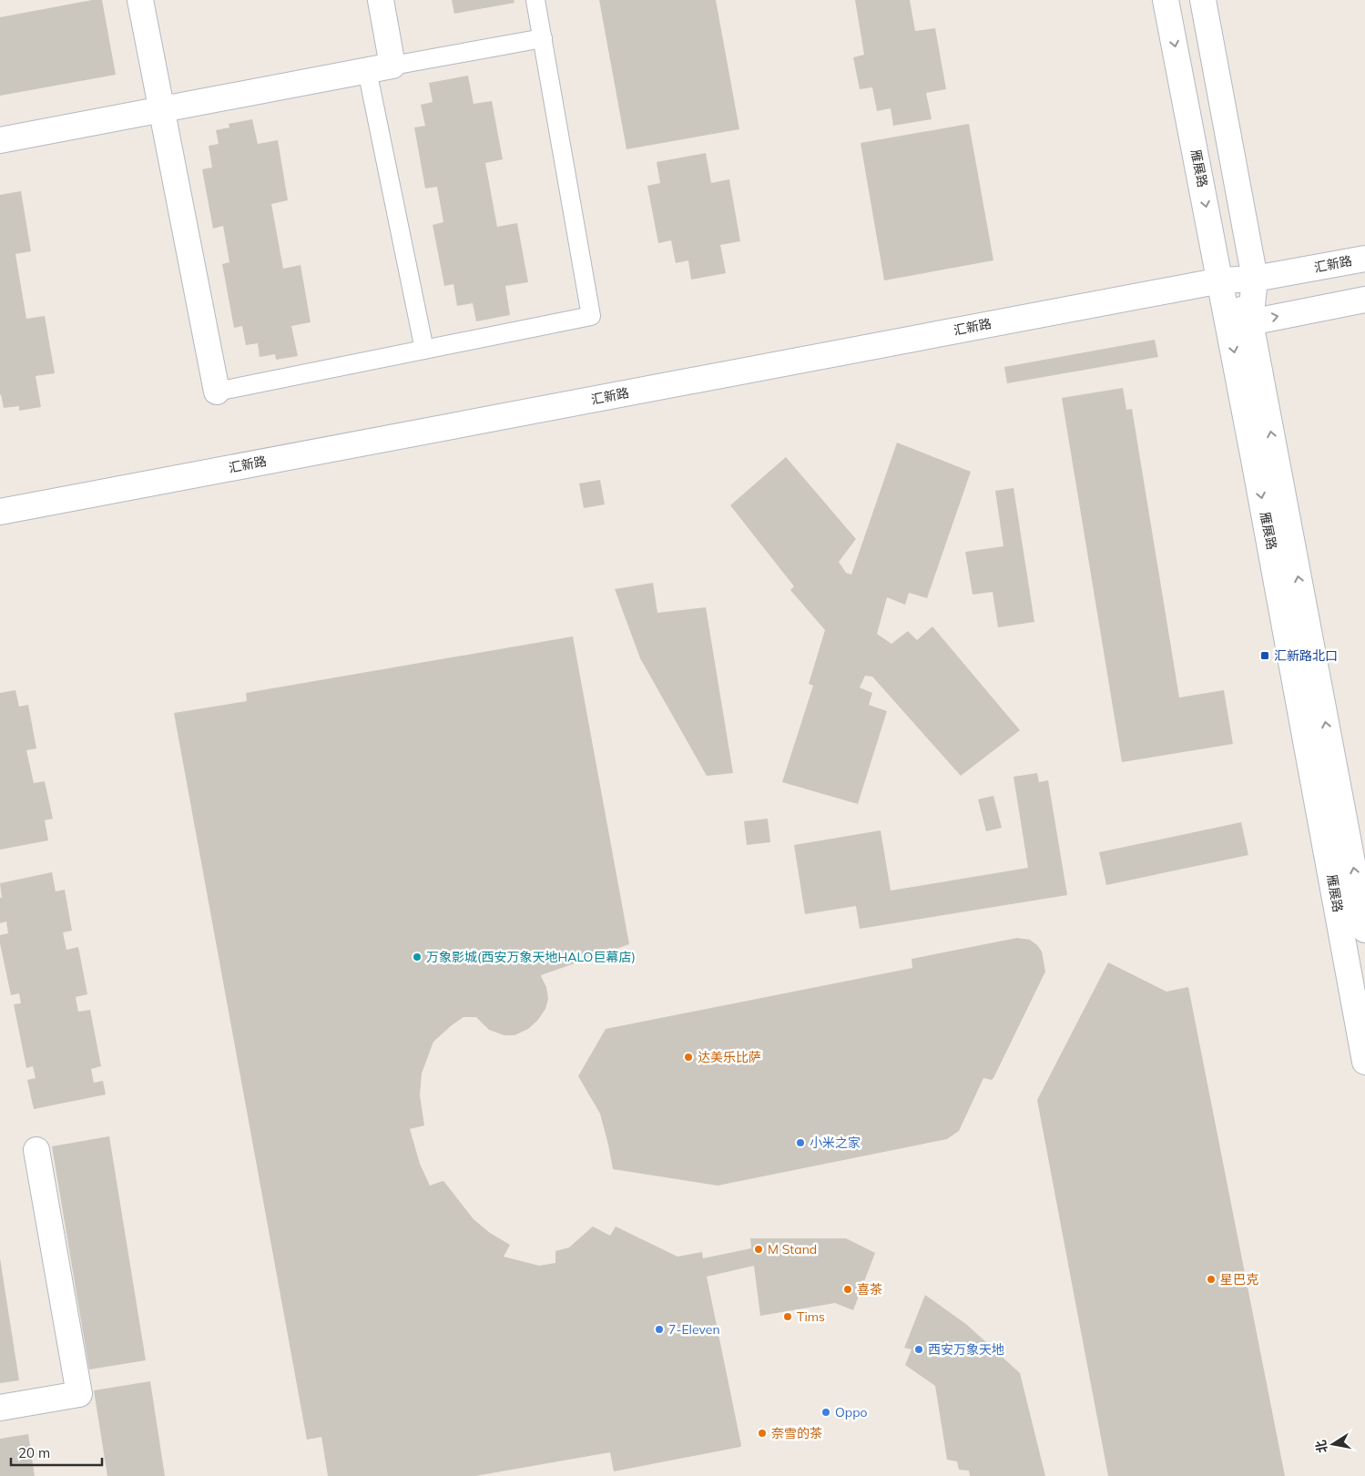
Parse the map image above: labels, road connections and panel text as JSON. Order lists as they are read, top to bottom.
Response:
{
  "streets": {
    "street": ["雁展路", "汇新路"]
  },
  "crossings": [
    ["雁展路", "汇新路"]
  ],
  "places": {
    "transit": ["汇新路北口"],
    "other": [
      "万象影城(西安万象天地HALO巨幕店)",
      "达美乐比萨",
      "小米之家",
      "M Stand",
      "星巴克",
      "喜茶",
      "Tims",
      "7-Eleven",
      "西安万象天地",
      "Oppo",
      "奈雪的茶"
    ]
  },
  "scale_bar": "20 m",
  "north": "left"
}
